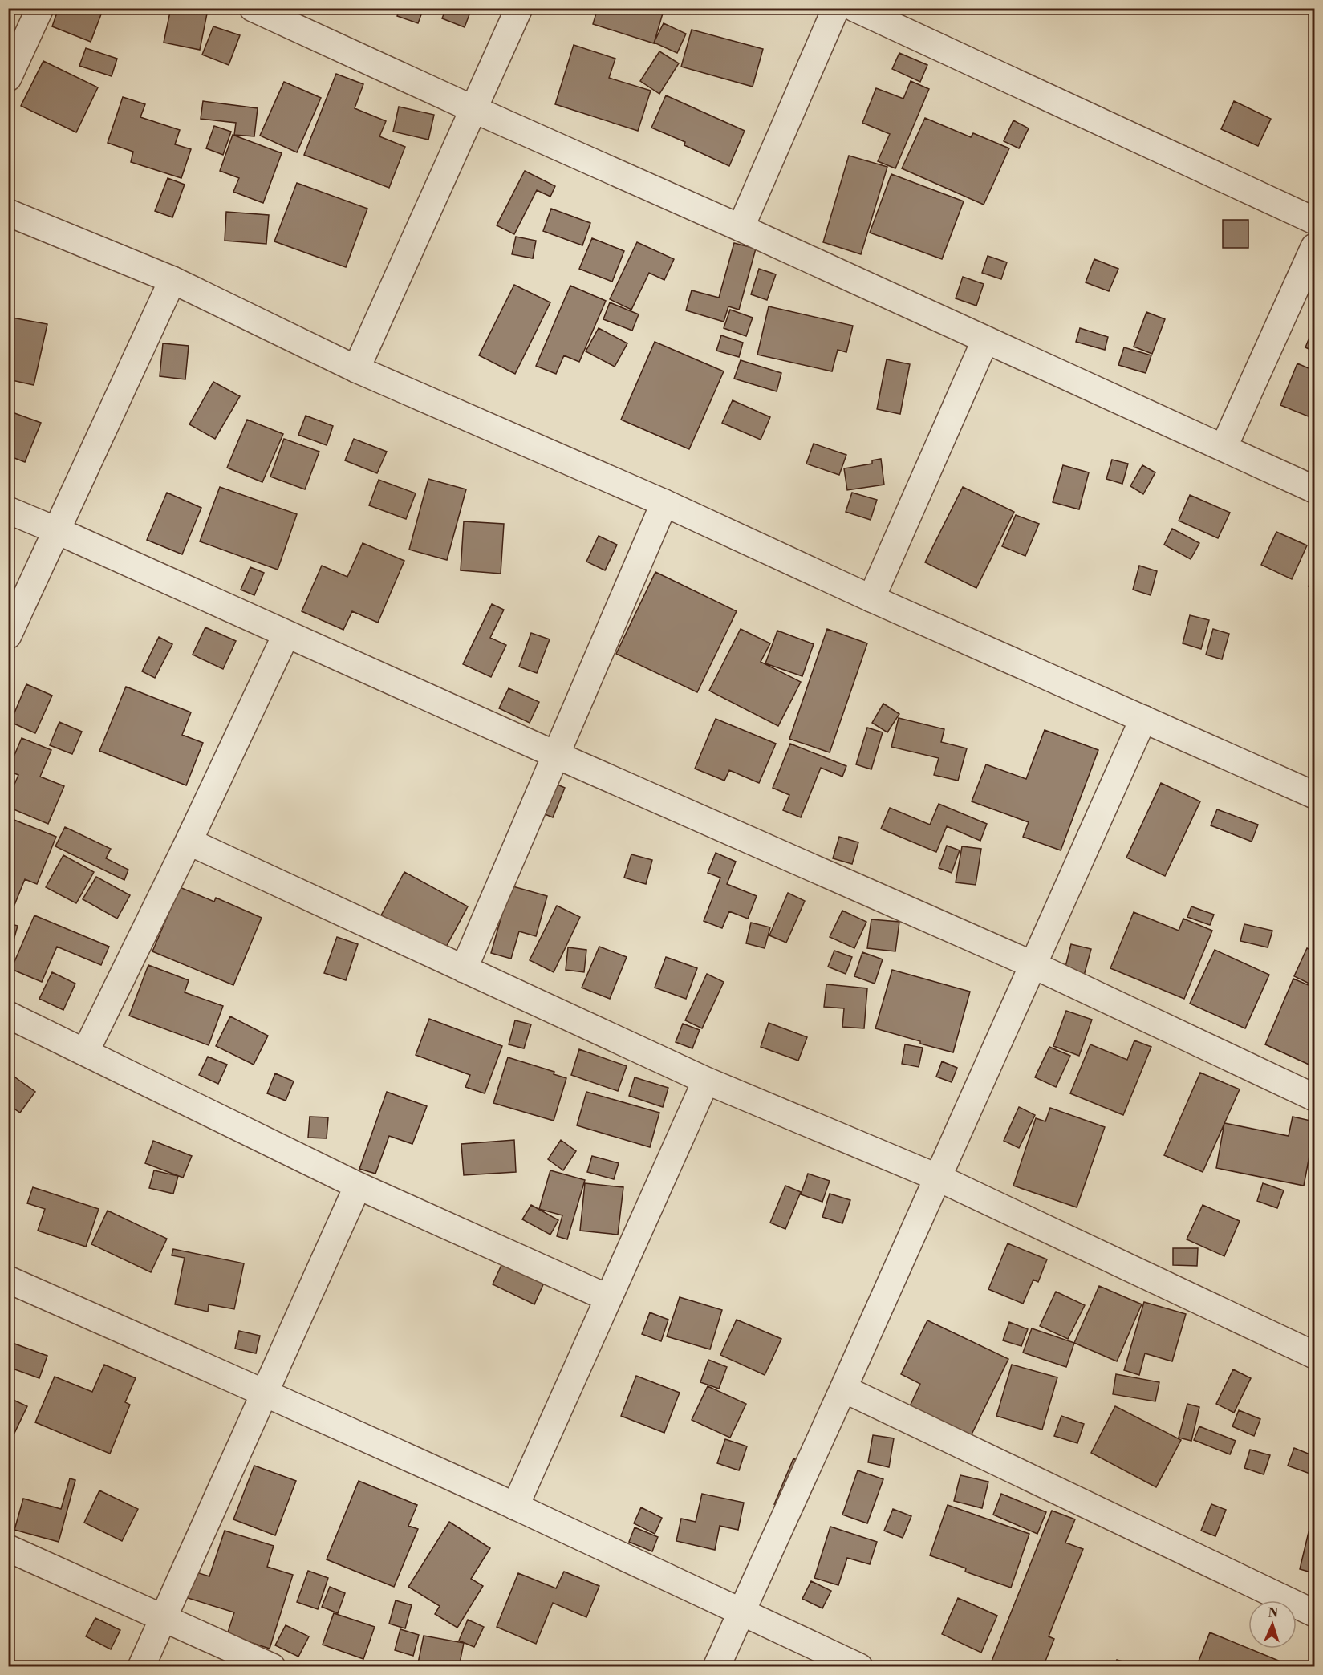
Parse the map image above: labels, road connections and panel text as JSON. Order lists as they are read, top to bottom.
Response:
{
  "north": "top"
}
